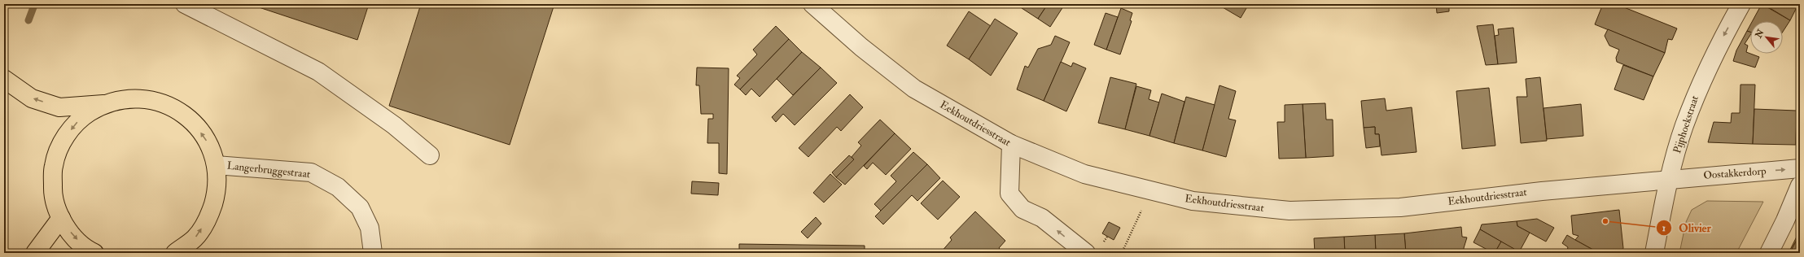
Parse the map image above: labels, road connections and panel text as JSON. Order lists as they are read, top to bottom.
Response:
{
  "streets": {
    "main road": ["Langerbruggestraat"],
    "street": ["Eekhoutdriesstraat", "Pijphoekstraat", "Oostakkerdorp"]
  },
  "crossings": [
    ["Eekhoutdriesstraat", "Pijphoekstraat"],
    ["Eekhoutdriesstraat", "Oostakkerdorp"],
    ["Pijphoekstraat", "Oostakkerdorp"]
  ],
  "one_way": ["Pijphoekstraat", "Oostakkerdorp"],
  "places": ["Olivier"],
  "north": "top left"
}
